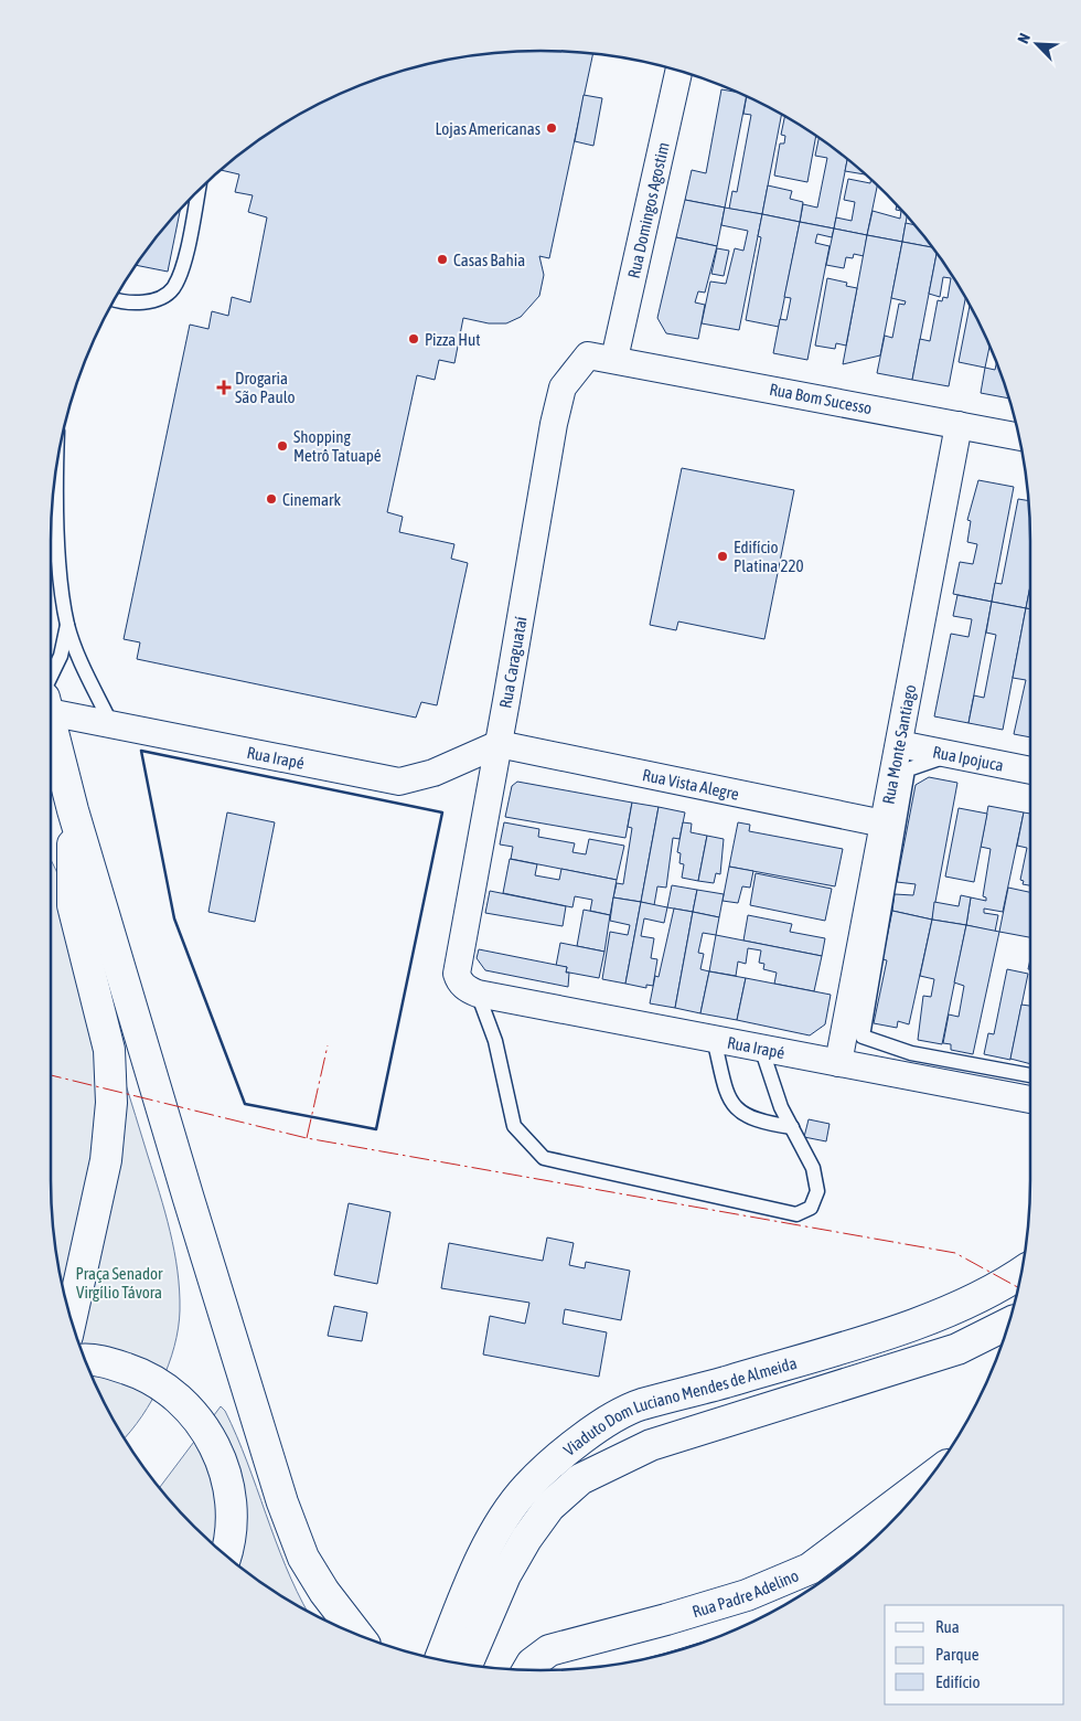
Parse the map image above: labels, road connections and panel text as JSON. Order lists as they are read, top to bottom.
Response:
{
  "streets": {
    "main road": ["Viaduto Dom Luciano Mendes de Almeida", "Rua Padre Adelino"],
    "street": [
      "Rua Domingos Agostim",
      "Rua Bom Sucesso",
      "Rua Caraguataí",
      "Rua Monte Santiago",
      "Rua Irapé",
      "Rua Ipojuca",
      "Rua Vista Alegre"
    ]
  },
  "crossings": [
    ["Rua Domingos Agostim", "Rua Bom Sucesso"],
    ["Rua Domingos Agostim", "Rua Caraguataí"],
    ["Rua Bom Sucesso", "Rua Caraguataí"],
    ["Rua Bom Sucesso", "Rua Monte Santiago"],
    ["Rua Caraguataí", "Rua Irapé"],
    ["Rua Caraguataí", "Rua Vista Alegre"],
    ["Rua Monte Santiago", "Rua Irapé"],
    ["Rua Monte Santiago", "Rua Ipojuca"],
    ["Rua Monte Santiago", "Rua Vista Alegre"],
    ["Rua Irapé", "Rua Vista Alegre"]
  ],
  "parks": ["Praça Senador Virgílio Távora"],
  "places": {
    "other": [
      "Lojas Americanas",
      "Casas Bahia",
      "Pizza Hut",
      "Shopping Metrô Tatuapé",
      "Cinemark",
      "Edifício Platina 220"
    ],
    "health": ["Drogaria São Paulo"]
  },
  "legend": ["Rua", "Parque", "Edifício"],
  "north": "top left"
}
